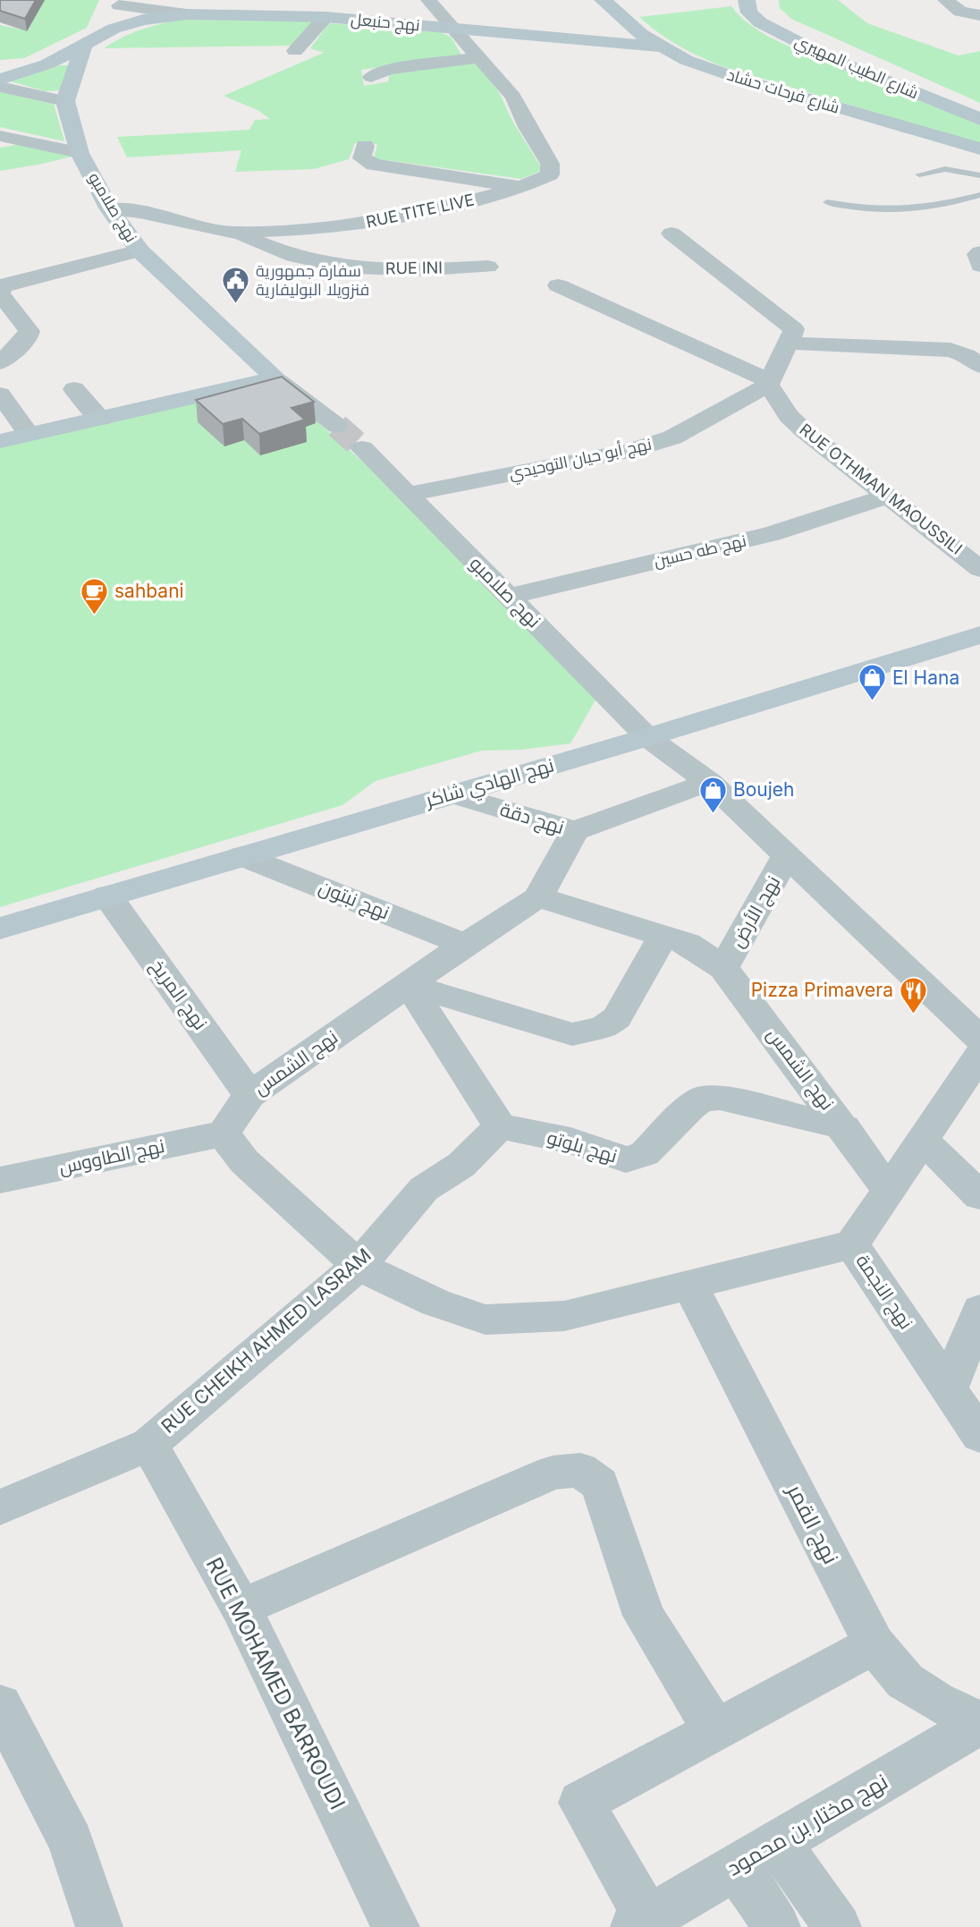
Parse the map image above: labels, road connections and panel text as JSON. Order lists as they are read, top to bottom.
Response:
{
  "streets": {
    "street": [
      "نهج حنبعل",
      "شارع الطيب المهيري",
      "شارع فرحات حشاد",
      "نهج صلامبو",
      "RUE TITE LIVE",
      "RUE INI",
      "نهج أبو حيان التوحيدي",
      "RUE OTHMAN MAOUSSILI",
      "نهج طه حسين",
      "نهج الهادي شاكر",
      "نهج دقة",
      "نهج نبتون",
      "نهج الأرض",
      "نهج المريخ",
      "نهج الشمس",
      "نهج بلوتو",
      "نهج الطاووس",
      "نهج النجمة",
      "RUE CHEIKH AHMED LASRAM",
      "نهج القمر",
      "RUE MOHAMED BARROUDI",
      "نهج مختار بن محمود"
    ]
  },
  "crossings": [
    ["نهج حنبعل", "شارع فرحات حشاد"],
    ["نهج حنبعل", "RUE TITE LIVE"],
    ["نهج صلامبو", "RUE TITE LIVE"],
    ["نهج صلامبو", "نهج أبو حيان التوحيدي"],
    ["نهج صلامبو", "نهج طه حسين"],
    ["نهج صلامبو", "نهج الهادي شاكر"],
    ["نهج صلامبو", "نهج الأرض"],
    ["RUE TITE LIVE", "RUE INI"],
    ["نهج أبو حيان التوحيدي", "RUE OTHMAN MAOUSSILI"],
    ["RUE OTHMAN MAOUSSILI", "نهج طه حسين"],
    ["نهج الهادي شاكر", "نهج دقة"],
    ["نهج الهادي شاكر", "نهج نبتون"],
    ["نهج الهادي شاكر", "نهج المريخ"],
    ["نهج نبتون", "نهج الشمس"],
    ["نهج الأرض", "نهج الشمس"],
    ["نهج المريخ", "نهج الشمس"],
    ["نهج الشمس", "نهج بلوتو"],
    ["نهج الشمس", "نهج الطاووس"],
    ["نهج الشمس", "نهج النجمة"],
    ["نهج بلوتو", "RUE CHEIKH AHMED LASRAM"],
    ["RUE CHEIKH AHMED LASRAM", "RUE MOHAMED BARROUDI"],
    ["نهج القمر", "نهج مختار بن محمود"]
  ],
  "places": {
    "public building": ["سفارة جمهورية فنزويلا البوليفارية"],
    "cafe": ["sahbani"],
    "shop": ["El Hana", "Boujeh"],
    "restaurant": ["Pizza Primavera"]
  }
}
